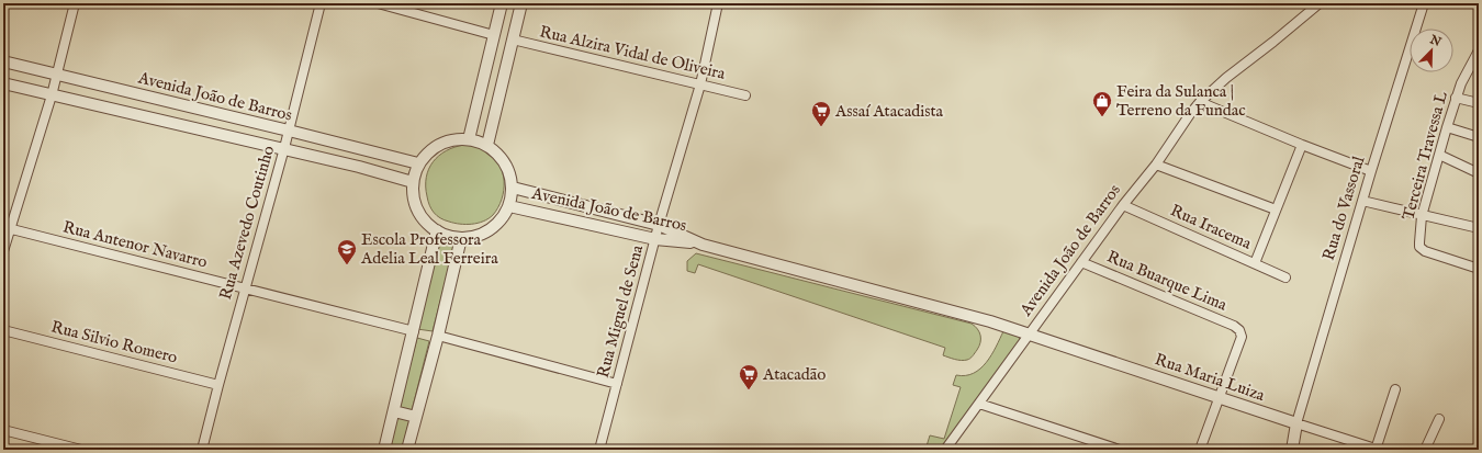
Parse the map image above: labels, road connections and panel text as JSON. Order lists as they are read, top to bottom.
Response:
{
  "streets": {
    "street": [
      "Rua Alzira Vidal de Oliveira",
      "Avenida João de Barros",
      "Terceira Travessa L",
      "Rua do Vassoral",
      "Rua Azevedo Coutinho",
      "Rua Iracema",
      "Rua Antenor Navarro",
      "Rua Buarque Lima",
      "Rua Miguel de Sena",
      "Rua Silvio Romero",
      "Rua Maria Luiza"
    ]
  },
  "crossings": [
    ["Rua Alzira Vidal de Oliveira", "Rua Miguel de Sena"],
    ["Avenida João de Barros", "Rua Azevedo Coutinho"],
    ["Avenida João de Barros", "Rua Iracema"],
    ["Avenida João de Barros", "Rua Buarque Lima"],
    ["Avenida João de Barros", "Rua Miguel de Sena"],
    ["Avenida João de Barros", "Rua Maria Luiza"],
    ["Rua do Vassoral", "Rua Maria Luiza"],
    ["Rua Azevedo Coutinho", "Rua Antenor Navarro"],
    ["Rua Azevedo Coutinho", "Rua Silvio Romero"],
    ["Rua Buarque Lima", "Rua Maria Luiza"]
  ],
  "places": {
    "shop": ["Feira da Sulanca | Terreno da Fundac"],
    "supermarket": ["Assaí Atacadista", "Atacadão"],
    "school or university": ["Escola Professora Adelia Leal Ferreira"]
  },
  "north": "top right"
}
